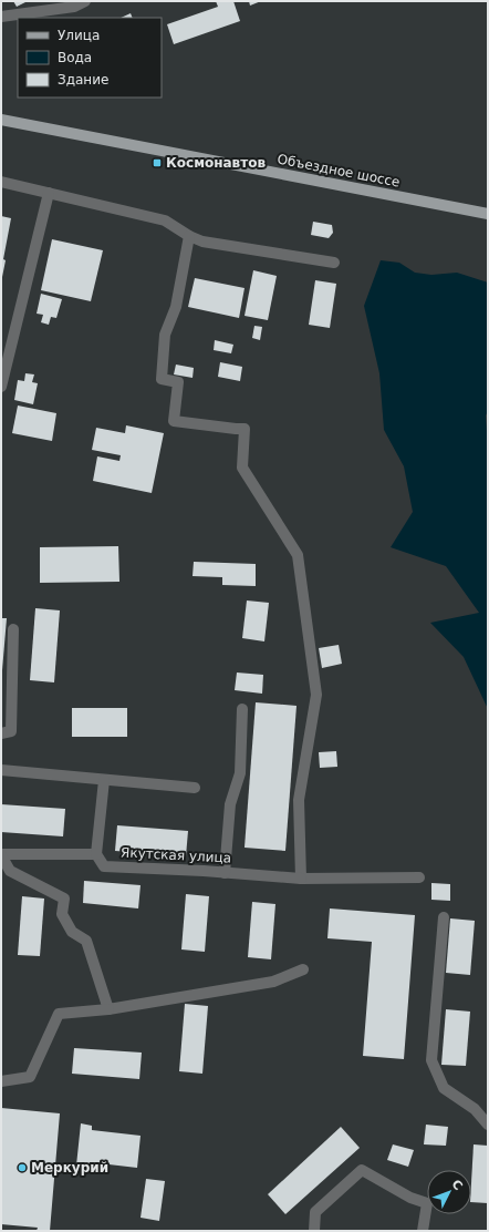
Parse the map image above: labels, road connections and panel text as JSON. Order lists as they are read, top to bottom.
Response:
{
  "streets": {
    "main road": ["Объездное шоссе"],
    "street": ["Якутская улица"]
  },
  "places": {
    "transit": ["Космонавтов"],
    "other": ["Меркурий"]
  },
  "legend": ["Улица", "Вода", "Здание"],
  "north": "top right"
}
